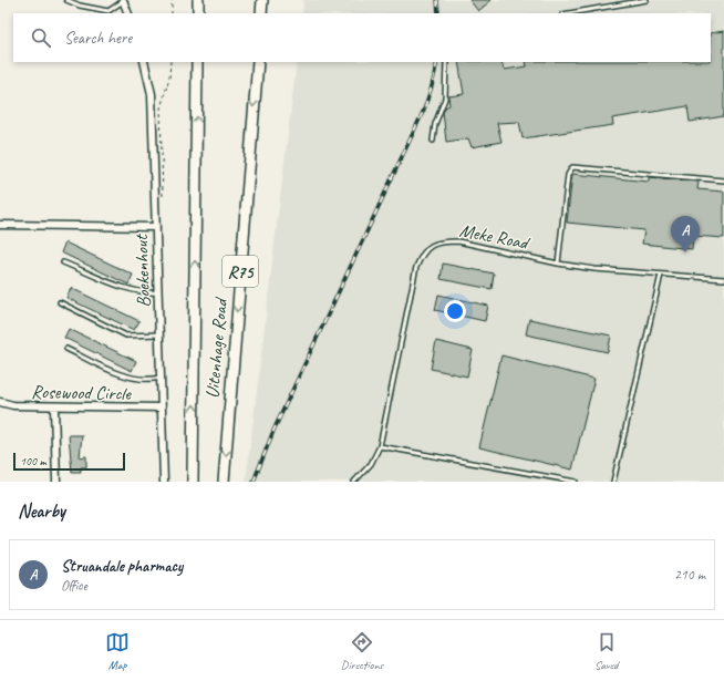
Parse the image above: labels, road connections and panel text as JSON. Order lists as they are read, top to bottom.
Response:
{
  "streets": {
    "main road": ["R75", "Uitenhage Road"],
    "street": ["Boekenhout", "Rosewood Circle"],
    "lane": ["Meke Road"]
  },
  "crossings": [
    ["Boekenhout", "Rosewood Circle"]
  ],
  "scale_bar": "100 m",
  "page": {
    "search": "Search here",
    "pins": "A",
    "scale": "100 m",
    "heading": "Nearby",
    "list": [
      {
        "mark": "A",
        "name": "Struandale pharmacy",
        "note": "Office",
        "value": "210 m"
      }
    ],
    "nav": ["Map", "Directions", "Saved"]
  }
}
